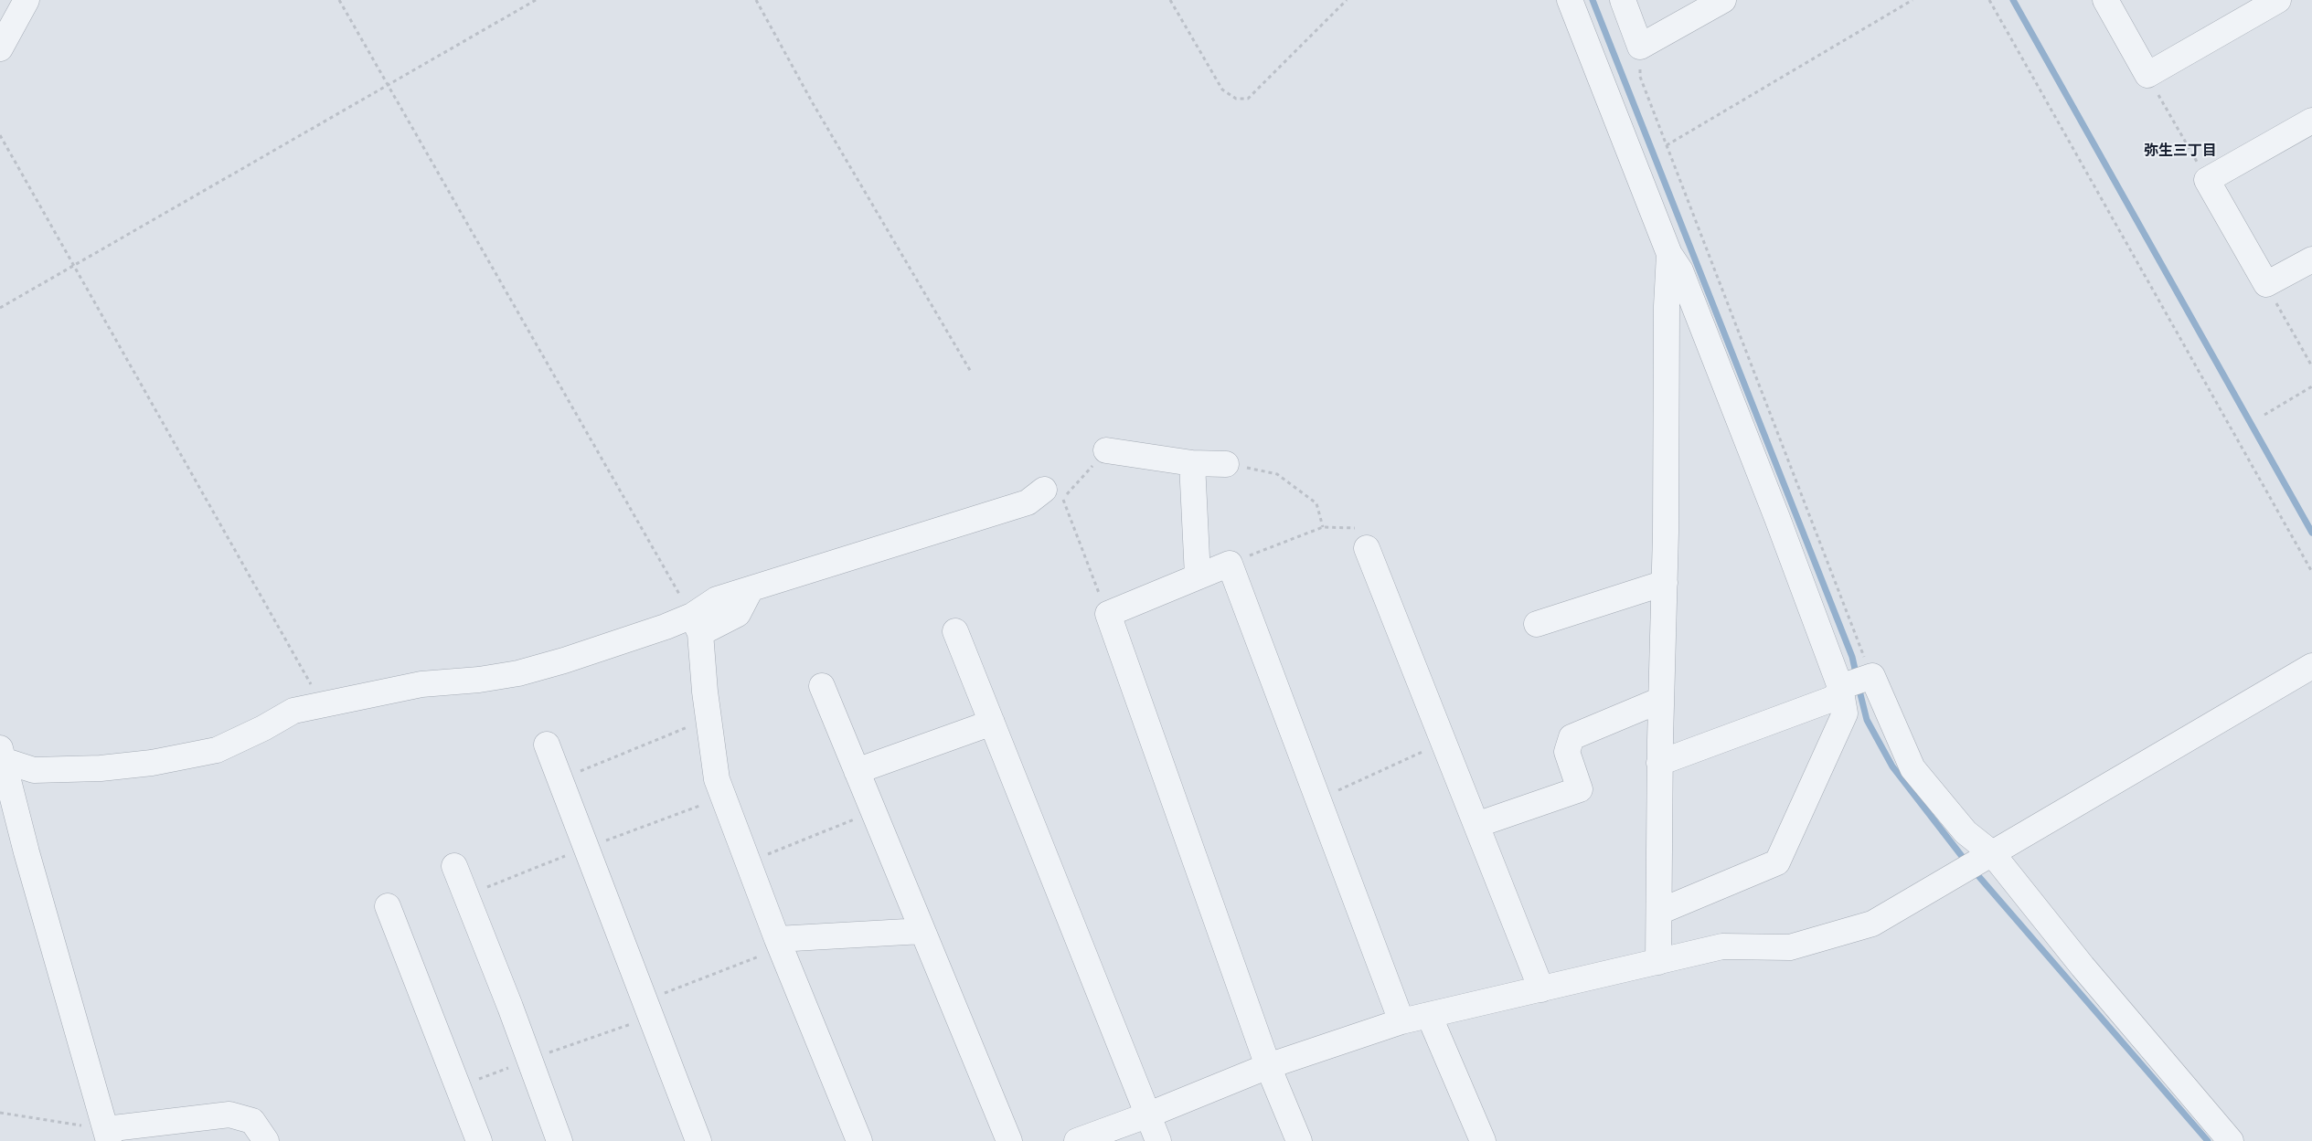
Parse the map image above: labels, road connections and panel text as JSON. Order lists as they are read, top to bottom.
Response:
{
  "districts": ["弥生三丁目"]
}
